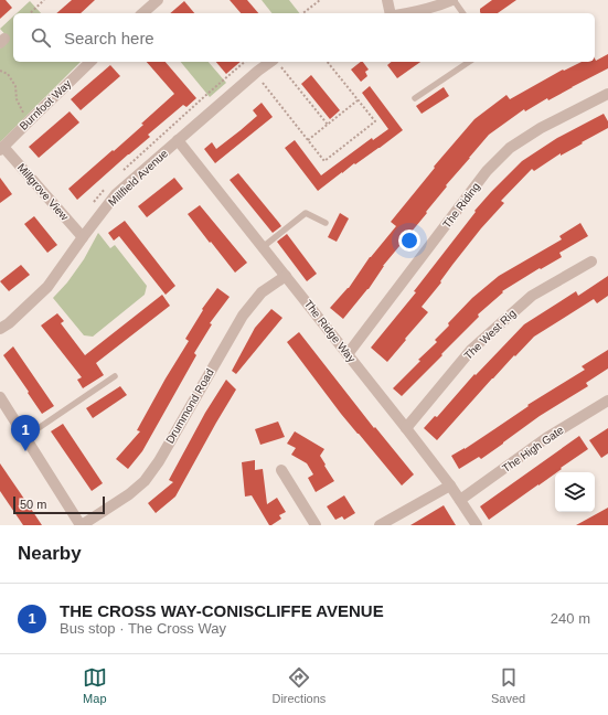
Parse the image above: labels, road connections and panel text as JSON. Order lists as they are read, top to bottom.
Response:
{
  "streets": {
    "street": [
      "Burnfoot Way",
      "Millfield Avenue",
      "Millgrove View",
      "The Riding",
      "The Ridge Way",
      "The West Rig",
      "Drummond Road",
      "The High Gate"
    ]
  },
  "crossings": [
    ["Burnfoot Way", "Millgrove View"],
    ["Millfield Avenue", "Millgrove View"],
    ["Millfield Avenue", "The Ridge Way"],
    ["The Riding", "The Ridge Way"],
    ["The Ridge Way", "The West Rig"],
    ["The Ridge Way", "Drummond Road"],
    ["The Ridge Way", "The High Gate"]
  ],
  "scale_bar": "50 m",
  "page": {
    "search": "Search here",
    "pins": "1",
    "scale": "50 m",
    "heading": "Nearby",
    "list": [
      {
        "mark": "1",
        "name": "THE CROSS WAY-CONISCLIFFE AVENUE",
        "note": "Bus stop · The Cross Way",
        "value": "240 m"
      }
    ],
    "nav": ["Map", "Directions", "Saved"]
  }
}
